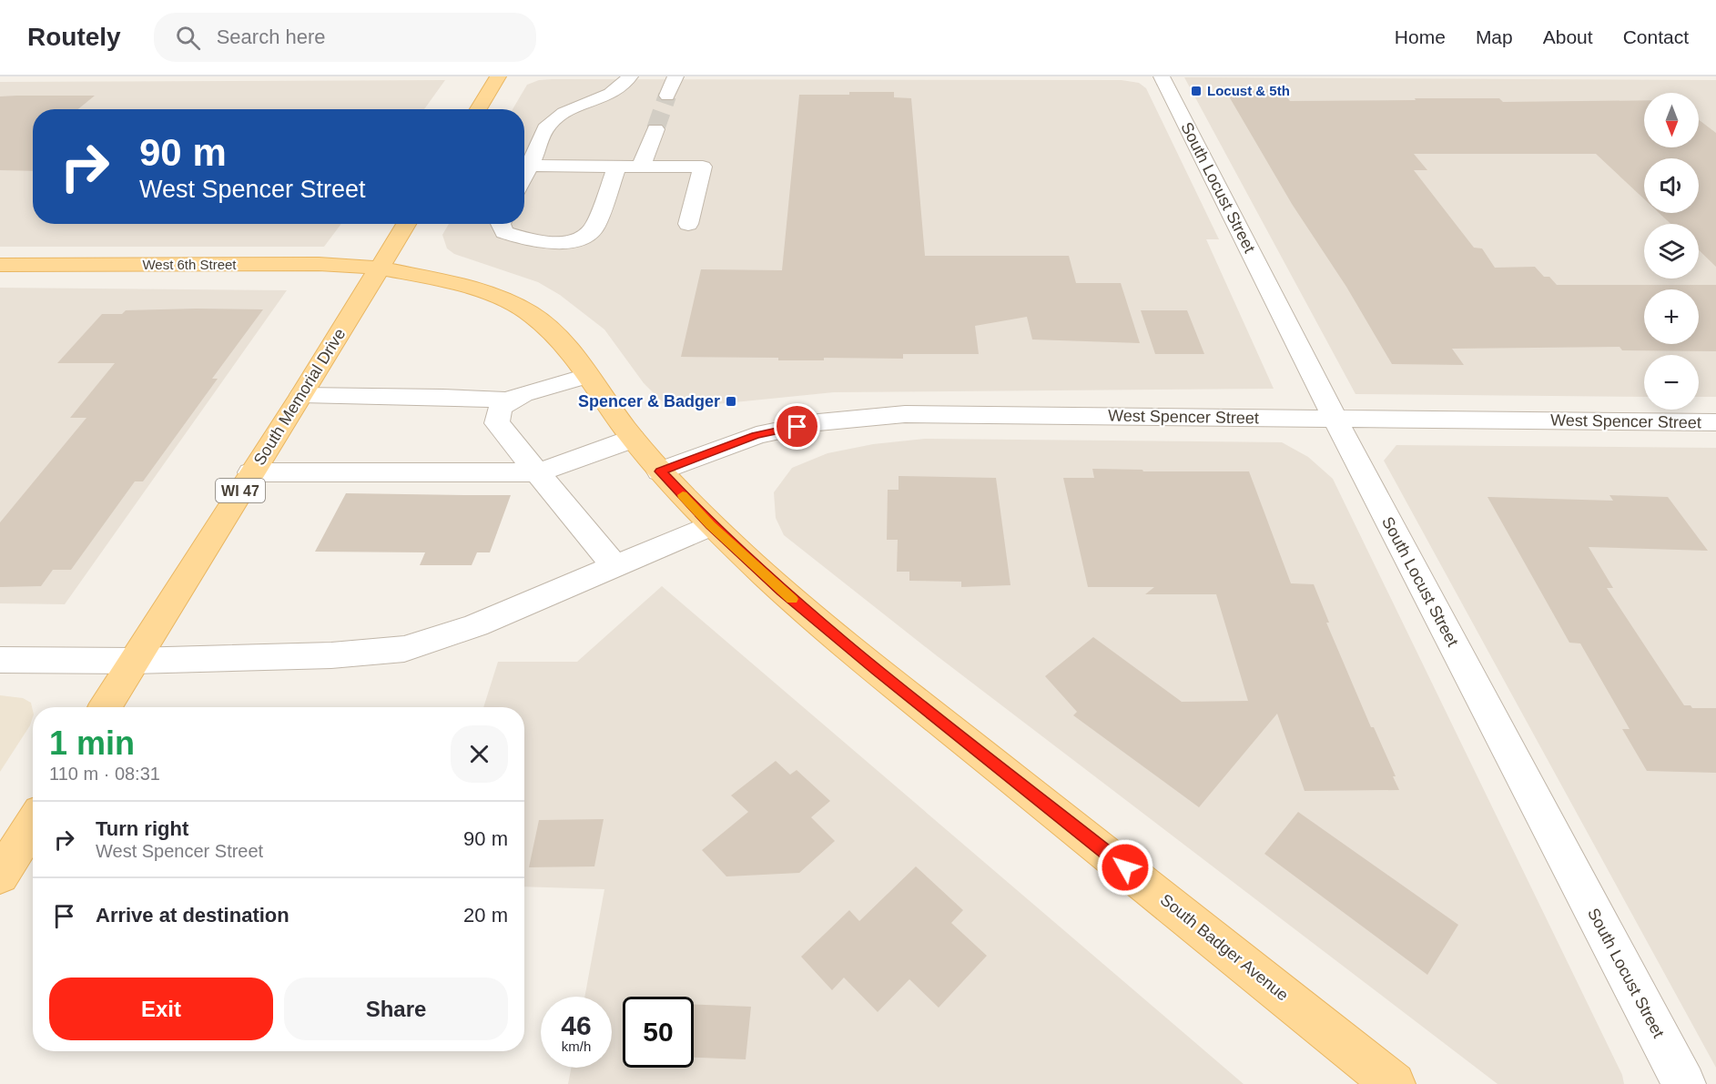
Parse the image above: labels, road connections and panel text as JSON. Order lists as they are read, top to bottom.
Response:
{
  "streets": {
    "main road": [
      "West 6th Street",
      "South Memorial Drive",
      "WI 47",
      "South Badger Avenue"
    ],
    "street": ["South Locust Street", "West Spencer Street"]
  },
  "crossings": [
    ["South Locust Street", "West Spencer Street"],
    ["West 6th Street", "South Memorial Drive"],
    ["West 6th Street", "South Badger Avenue"],
    ["South Memorial Drive", "South Badger Avenue"],
    ["West Spencer Street", "South Badger Avenue"]
  ],
  "places": {
    "transit": ["Locust & 5th", "Spencer & Badger"]
  },
  "north": "bottom",
  "page": {
    "header": "Routely",
    "search": "Search here",
    "nav": [
      "Home",
      "Map",
      "About",
      "Contact"
    ],
    "map_buttons": ["+", "−"],
    "turn": ["90 m", "West Spencer Street"],
    "heading": ["1 min", "110 m · 08:31"],
    "list": [
      {
        "name": "Turn right",
        "note": "West Spencer Street",
        "value": "90 m"
      },
      {
        "name": "Arrive at destination",
        "value": "20 m"
      }
    ],
    "buttons": ["Exit", "Share"],
    "speed": "46 km/h",
    "limit": "50"
  }
}
